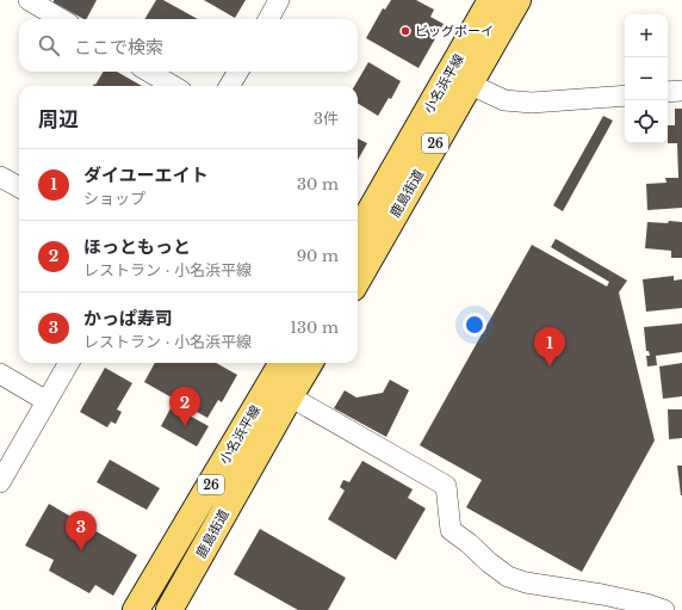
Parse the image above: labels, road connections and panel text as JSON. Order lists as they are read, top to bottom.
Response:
{
  "streets": {
    "main road": ["小名浜平線", "26", "鹿島街道"]
  },
  "places": ["ビッグボーイ"],
  "page": {
    "map_buttons": ["+", "−"],
    "search": "ここで検索",
    "heading": ["周辺", "3件"],
    "list": [
      {
        "mark": "1",
        "name": "ダイユーエイト",
        "note": "ショップ",
        "value": "30 m"
      },
      {
        "mark": "2",
        "name": "ほっともっと",
        "note": "レストラン · 小名浜平線",
        "value": "90 m"
      },
      {
        "mark": "3",
        "name": "かっぱ寿司",
        "note": "レストラン · 小名浜平線",
        "value": "130 m"
      }
    ],
    "pins": ["1", "2", "3"]
  }
}
